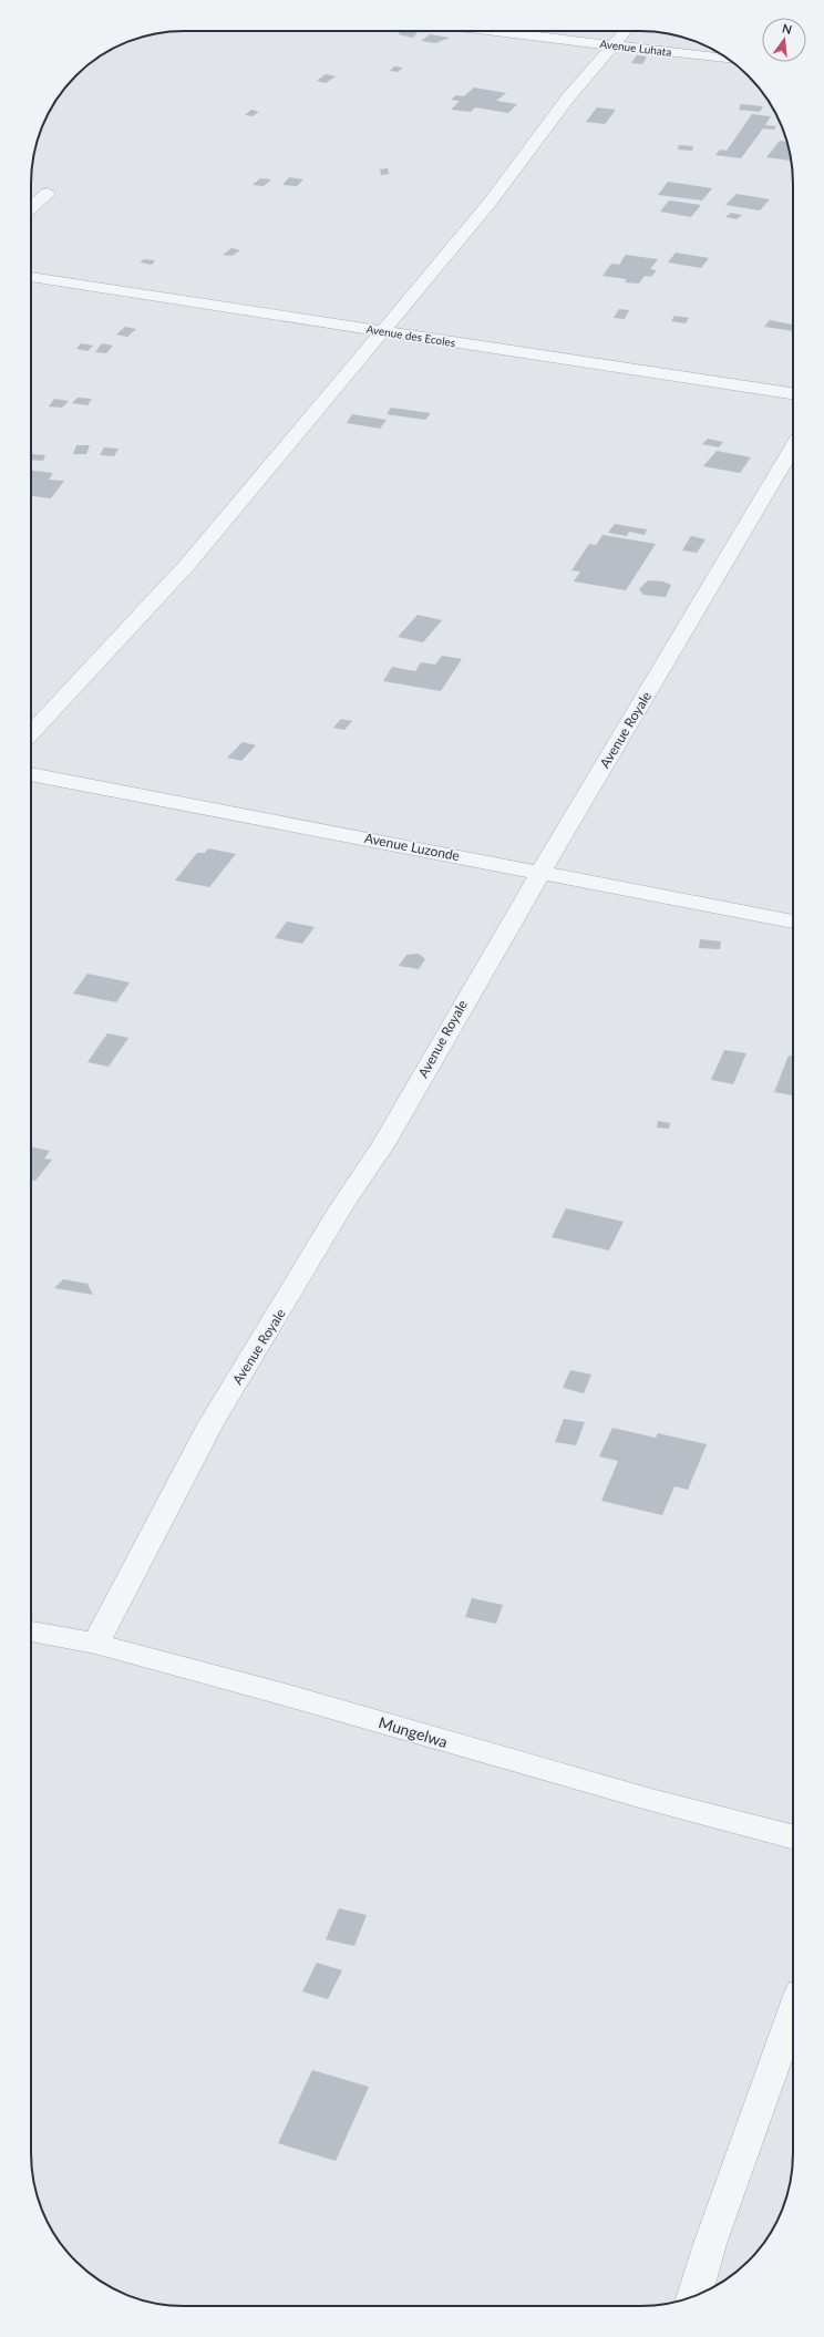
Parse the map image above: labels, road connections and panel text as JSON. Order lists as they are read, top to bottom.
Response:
{
  "streets": {
    "street": [
      "Avenue Luhata",
      "Avenue des Ecoles",
      "Avenue Royale",
      "Avenue Luzonde",
      "Mungelwa"
    ]
  },
  "crossings": [
    ["Avenue Royale", "Avenue Luzonde"],
    ["Avenue Royale", "Mungelwa"]
  ],
  "north": "top"
}
